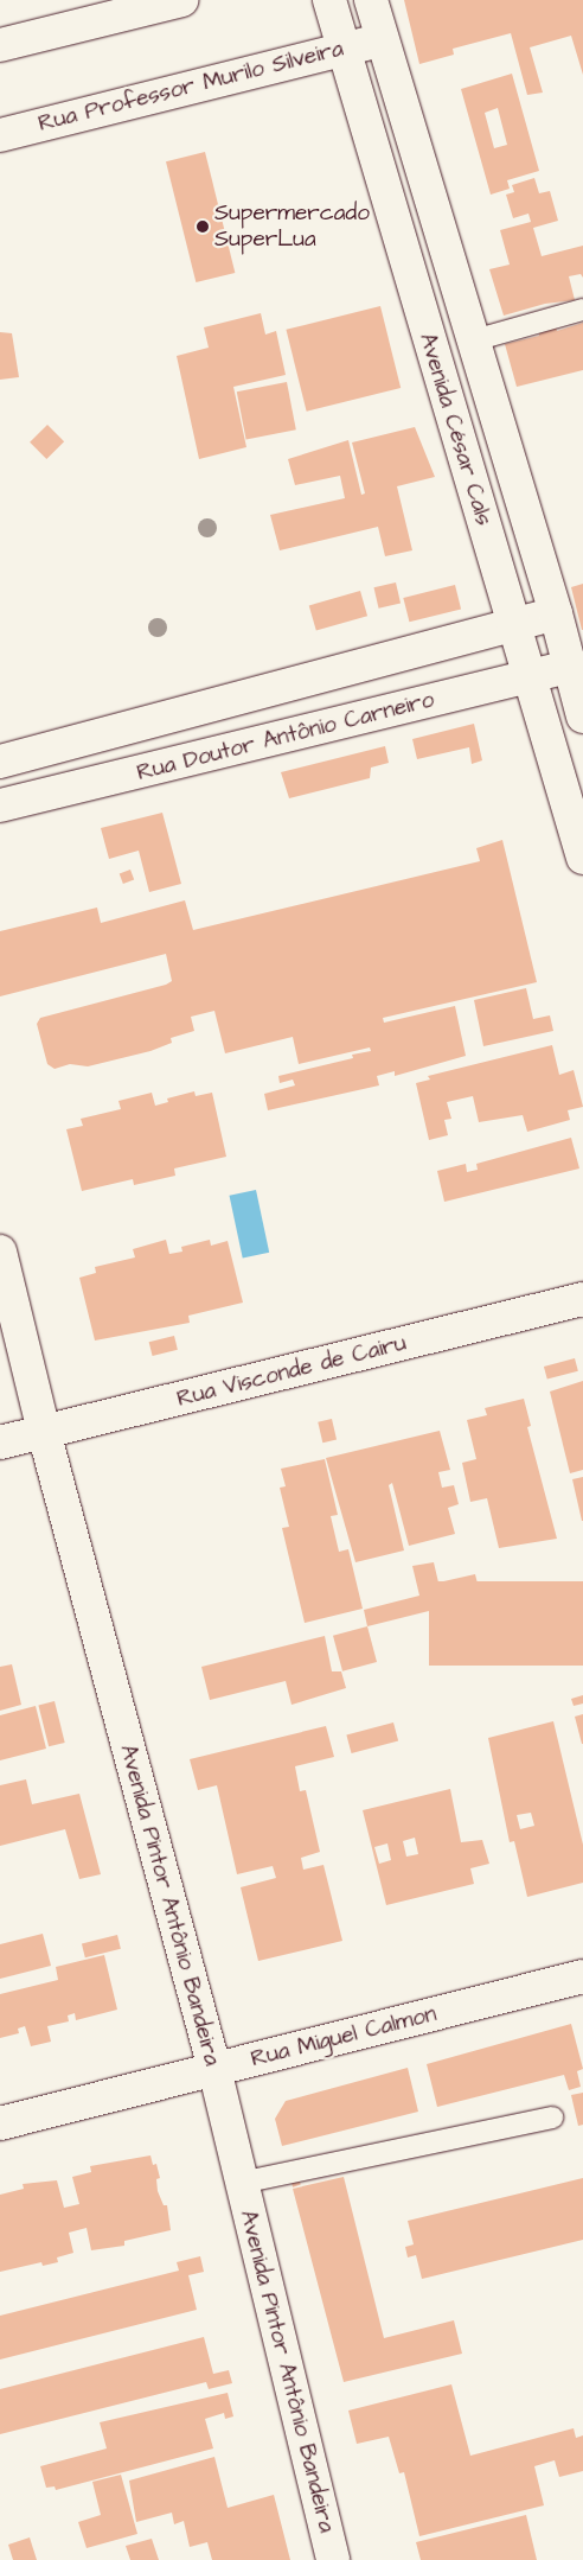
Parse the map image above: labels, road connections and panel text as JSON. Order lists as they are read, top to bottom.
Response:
{
  "streets": {
    "street": [
      "Rua Professor Murilo Silveira",
      "Avenida César Cals",
      "Rua Doutor Antônio Carneiro",
      "Rua Visconde de Cairu",
      "Avenida Pintor Antônio Bandeira",
      "Rua Miguel Calmon"
    ]
  },
  "crossings": [
    ["Rua Professor Murilo Silveira", "Avenida César Cals"],
    ["Avenida César Cals", "Rua Doutor Antônio Carneiro"],
    ["Rua Visconde de Cairu", "Avenida Pintor Antônio Bandeira"],
    ["Avenida Pintor Antônio Bandeira", "Rua Miguel Calmon"]
  ],
  "places": ["Supermercado SuperLua"]
}
